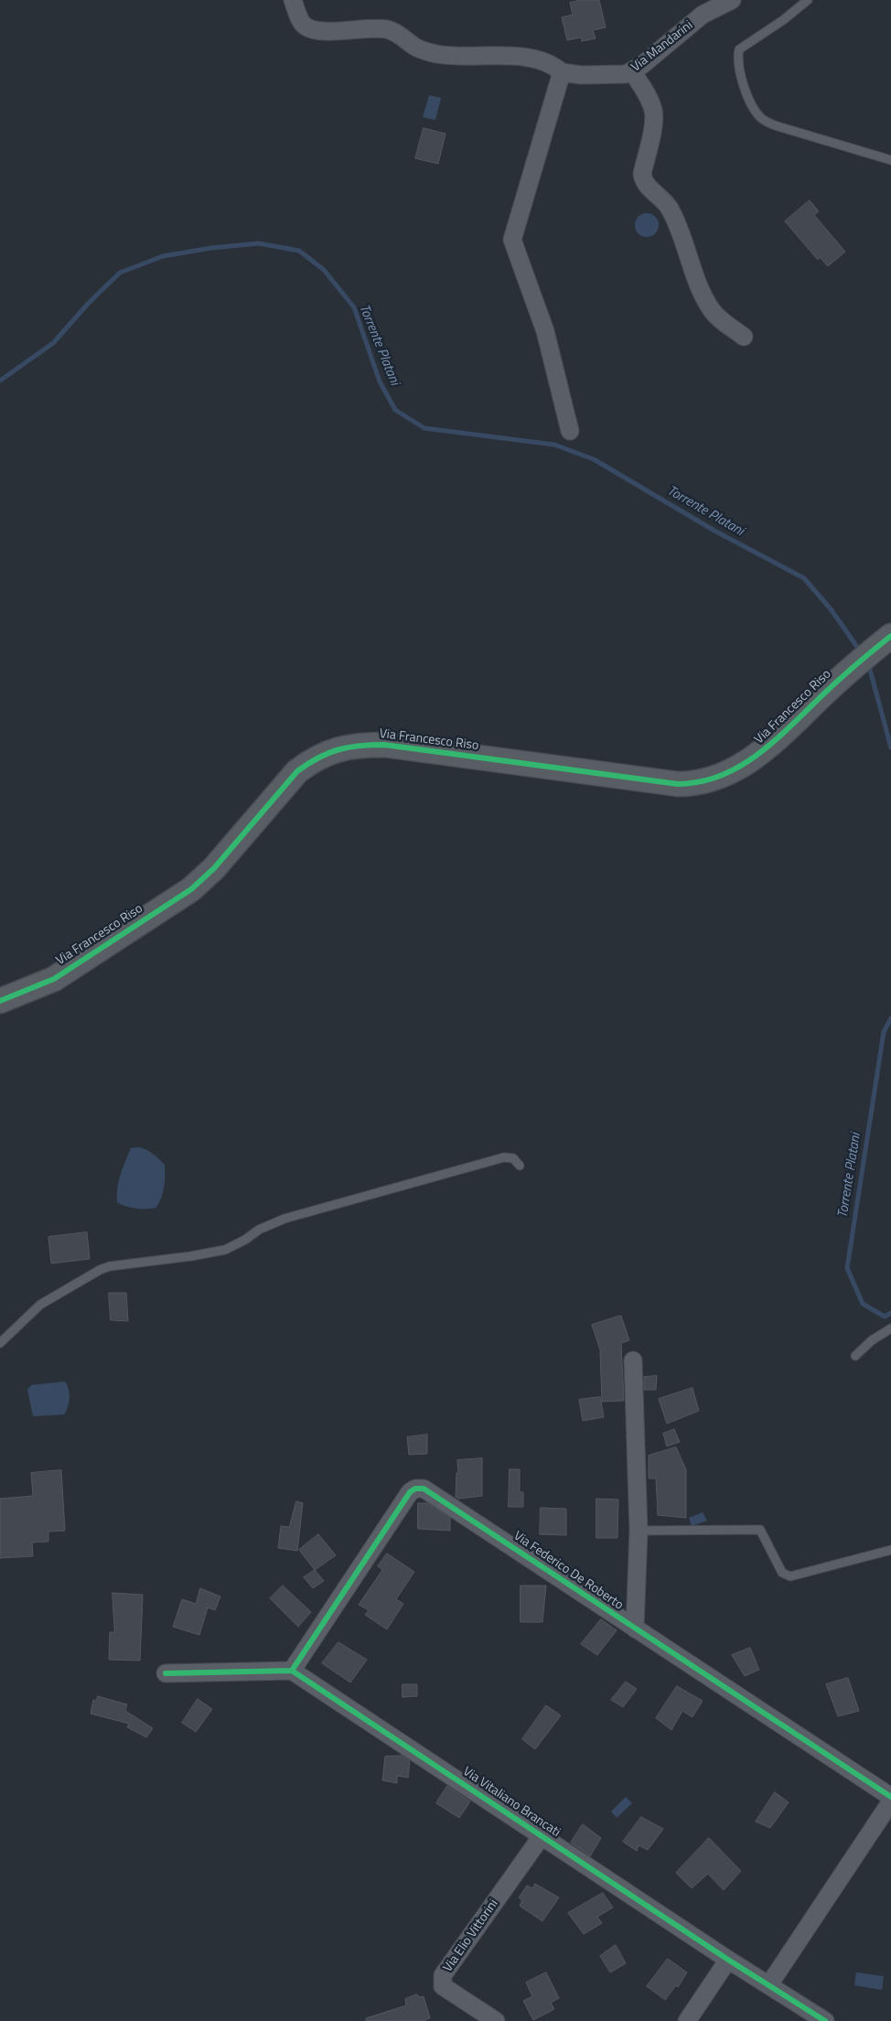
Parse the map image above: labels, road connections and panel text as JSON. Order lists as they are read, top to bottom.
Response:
{
  "streets": {
    "street": [
      "Via Mandarini",
      "Via Francesco Riso",
      "Via Federico De Roberto",
      "Via Vitaliano Brancati",
      "Via Elio Vittorini"
    ]
  },
  "crossings": [
    ["Via Federico De Roberto", "Via Vitaliano Brancati"],
    ["Via Vitaliano Brancati", "Via Elio Vittorini"]
  ],
  "water": ["Torrente Platani"]
}
